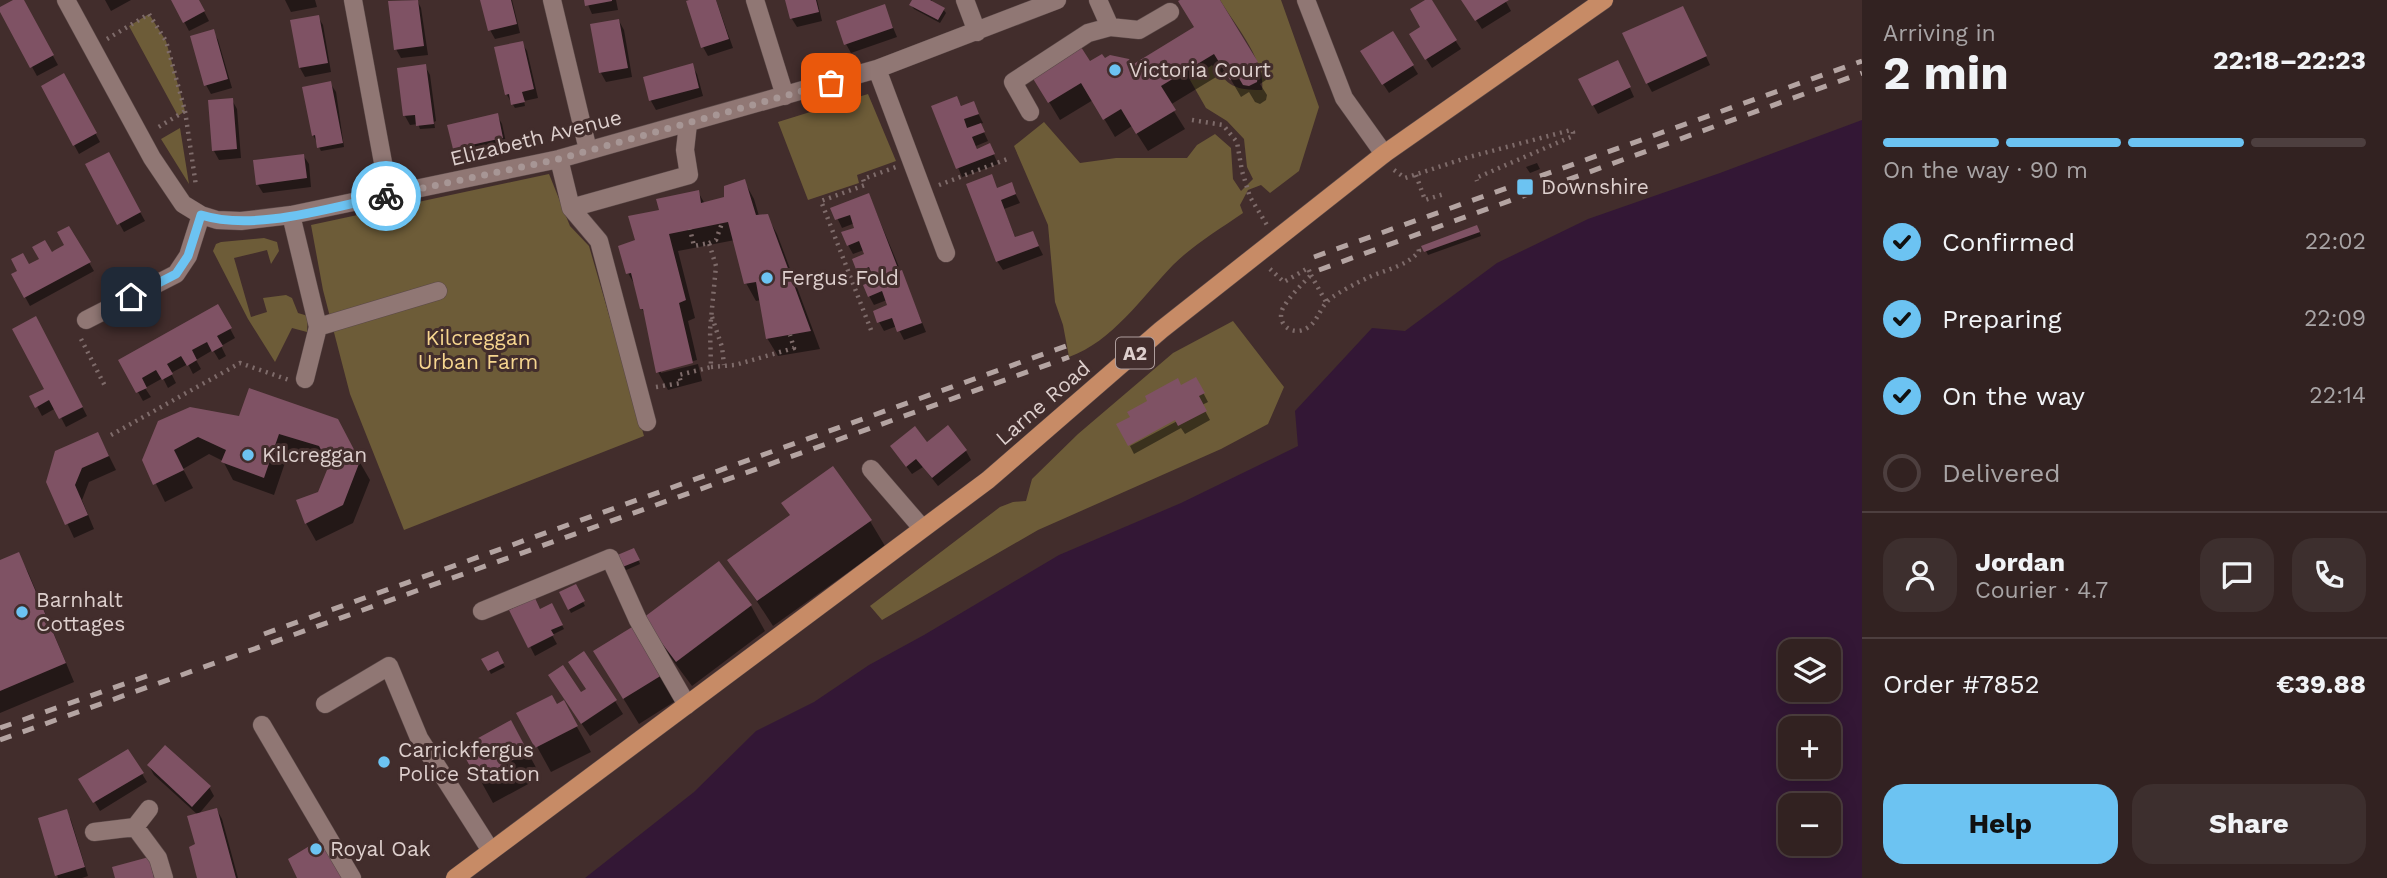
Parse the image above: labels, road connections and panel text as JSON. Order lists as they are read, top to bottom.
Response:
{
  "streets": {
    "main road": ["A2", "Larne Road"],
    "street": ["Elizabeth Avenue"]
  },
  "crossings": [
    ["A2", "Larne Road"]
  ],
  "parks": ["Kilcreggan Urban Farm"],
  "places": {
    "other": [
      "Victoria Court",
      "Fergus Fold",
      "Kilcreggan",
      "Barnhalt Cottages",
      "Carrickfergus Police Station",
      "Royal Oak"
    ],
    "transit": ["Downshire"]
  },
  "page": {
    "heading": ["2 min", "Arriving in", "22:18–22:23"],
    "panel": [
      "Jordan",
      "Courier · 4.7",
      "Order #7852",
      "€39.88"
    ],
    "bar": "On the way · 90 m",
    "list": [
      ["Confirmed", "22:02"],
      ["Preparing", "22:09"],
      ["On the way", "22:14"],
      "Delivered"
    ],
    "map_buttons": ["+", "−"],
    "buttons": ["Help", "Share"]
  }
}
